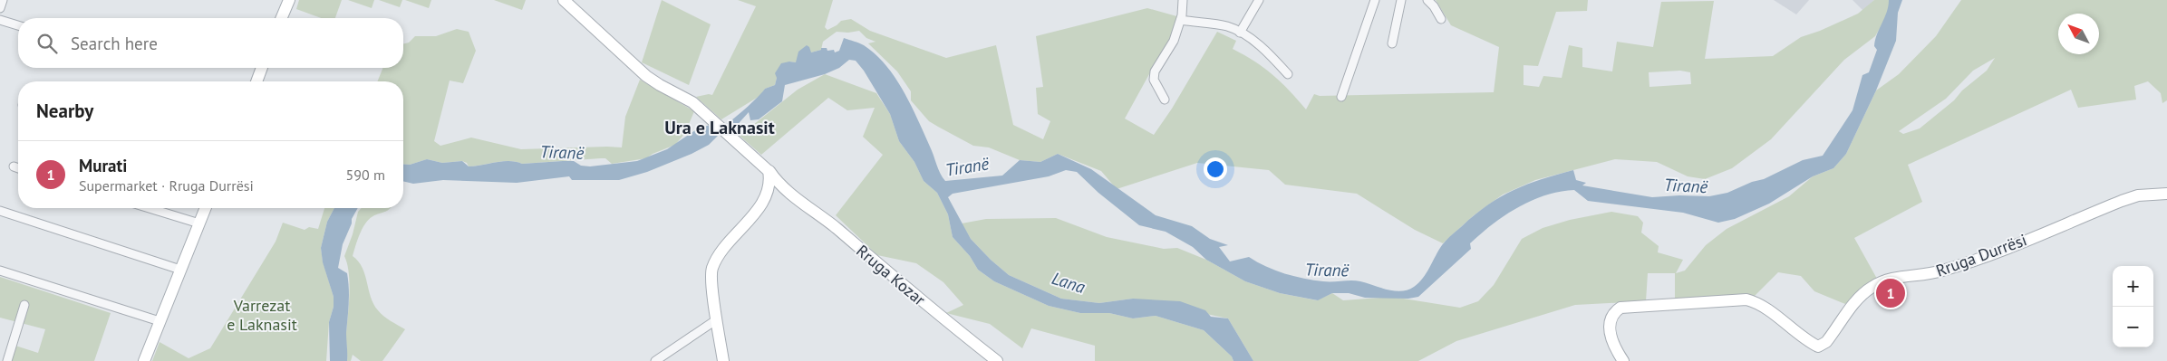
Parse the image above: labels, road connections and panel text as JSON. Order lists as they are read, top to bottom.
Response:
{
  "streets": {
    "street": ["Rruga Durrësi", "Rruga Kozar"]
  },
  "districts": ["Ura e Laknasit"],
  "water": ["Tiranë", "Lana"],
  "parks": ["Varrezat e Laknasit"],
  "north": "top left",
  "page": {
    "search": "Search here",
    "heading": "Nearby",
    "list": [
      {
        "mark": "1",
        "name": "Murati",
        "note": "Supermarket · Rruga Durrësi",
        "value": "590 m"
      }
    ],
    "map_buttons": ["+", "−"],
    "pins": "1"
  }
}
